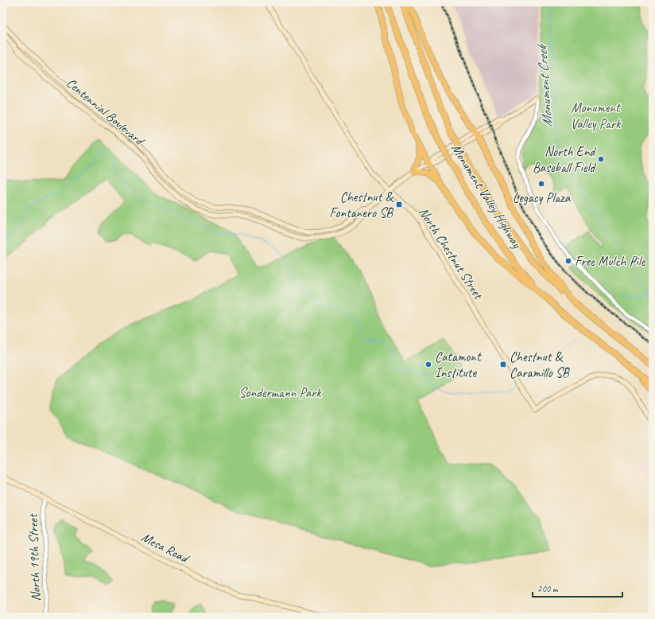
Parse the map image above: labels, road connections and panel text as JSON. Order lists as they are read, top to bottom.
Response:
{
  "streets": {
    "highway": ["Monument Valley Highway"],
    "main road": ["Centennial Boulevard", "North Chestnut Street", "Mesa Road"],
    "street": ["North 19th Street"]
  },
  "crossings": [
    ["Centennial Boulevard", "North Chestnut Street"],
    ["Mesa Road", "North 19th Street"]
  ],
  "water": ["Monument Creek"],
  "parks": ["Monument Valley Park", "Sondermann Park"],
  "places": {
    "other": [
      "North End Baseball Field",
      "Legacy Plaza",
      "Free Mulch Pile",
      "Catamont Institute"
    ],
    "transit": ["Chestnut & Fontanero SB", "Chestnut & Caramillo SB"]
  },
  "scale_bar": "200 m"
}
